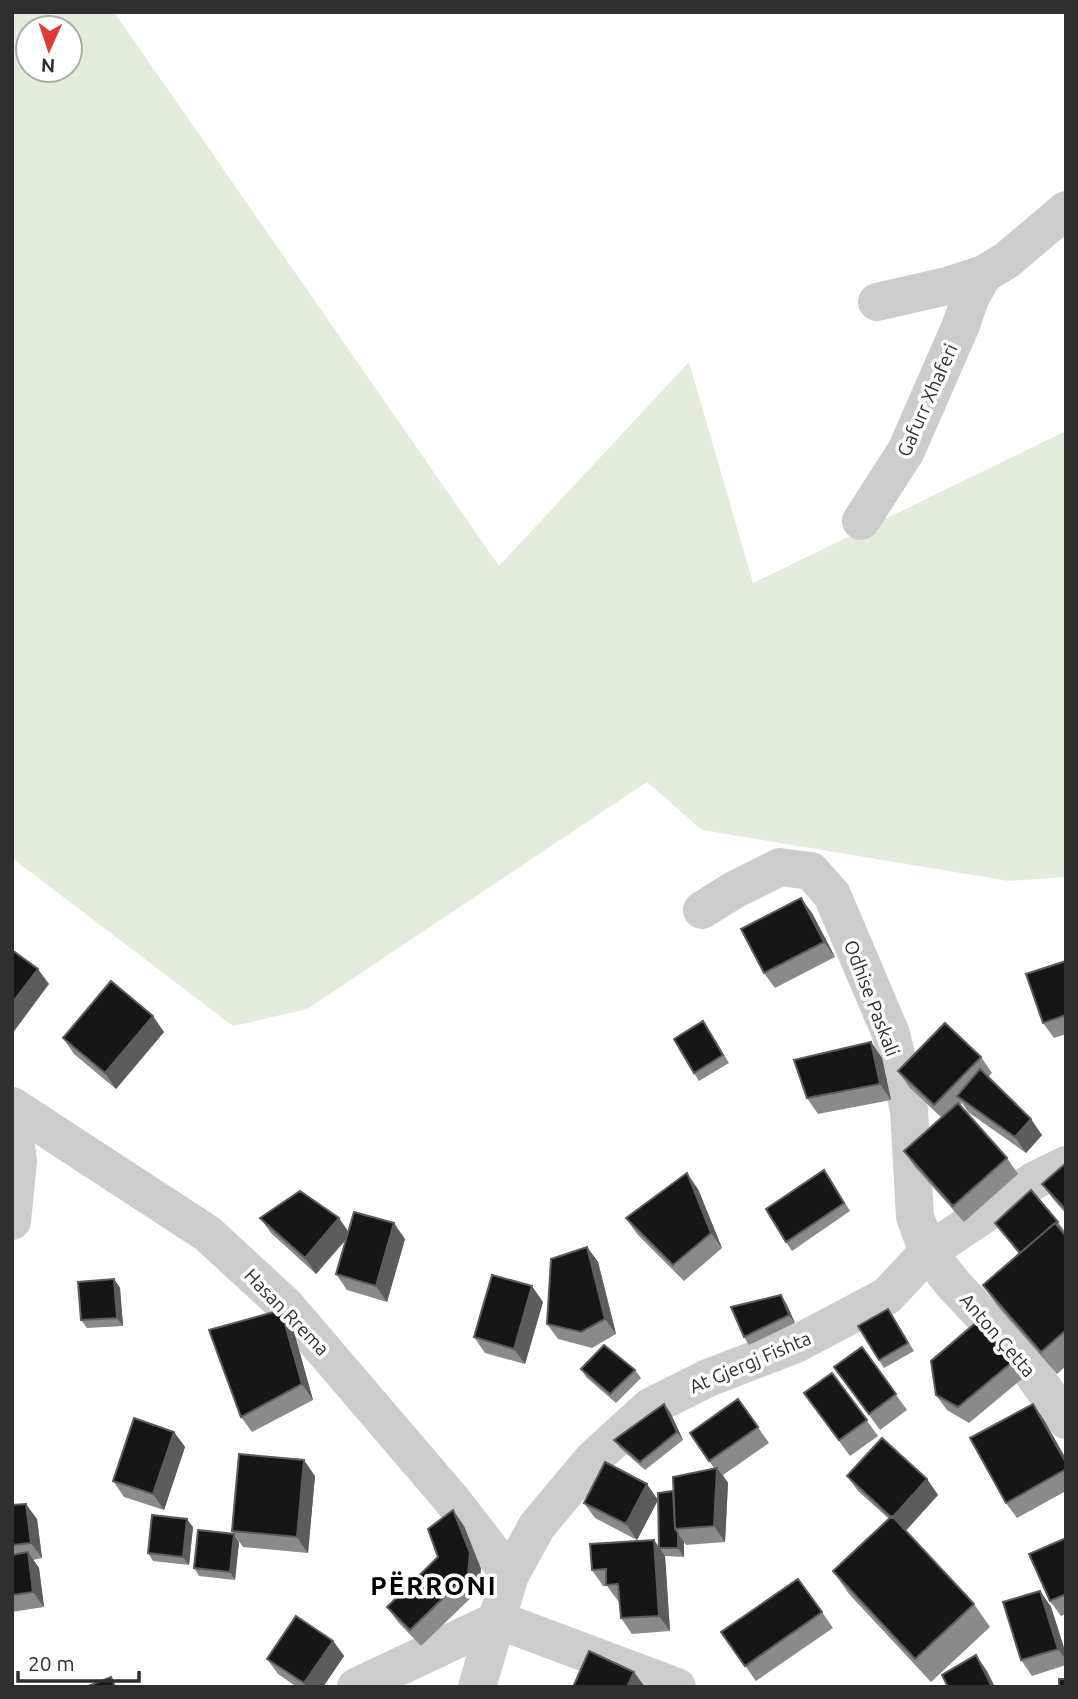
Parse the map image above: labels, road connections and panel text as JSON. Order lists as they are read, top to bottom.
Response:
{
  "streets": {
    "street": [
      "Gafurr Xhaferi",
      "Odhise Paskali",
      "Hasan Rrema",
      "Anton Çetta",
      "At Gjergj Fishta"
    ]
  },
  "crossings": [
    ["Odhise Paskali", "Anton Çetta"],
    ["Odhise Paskali", "At Gjergj Fishta"],
    ["Hasan Rrema", "At Gjergj Fishta"],
    ["Anton Çetta", "At Gjergj Fishta"]
  ],
  "districts": ["PËRRONI"],
  "scale_bar": "20 m",
  "north": "bottom"
}
